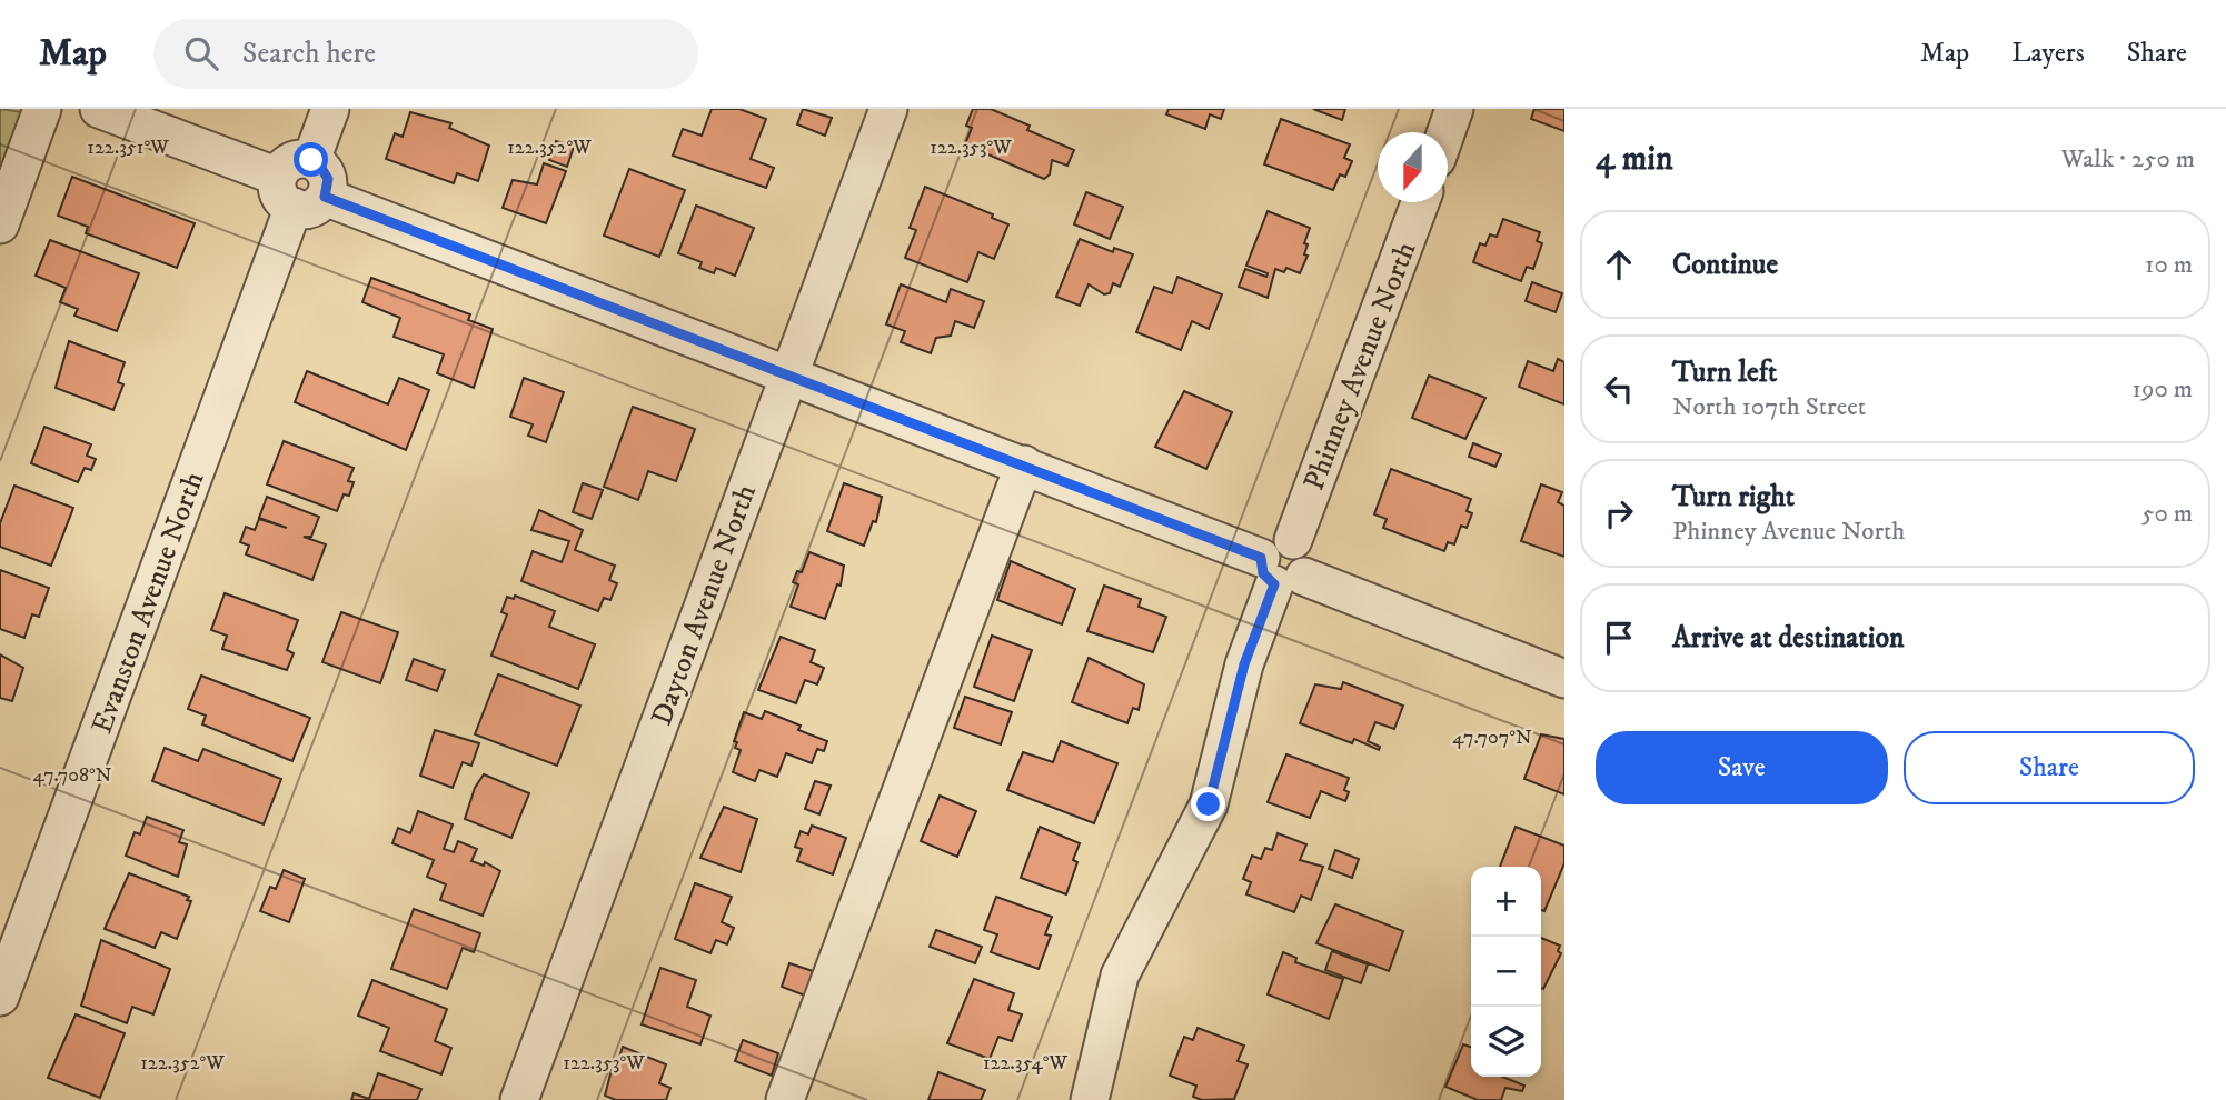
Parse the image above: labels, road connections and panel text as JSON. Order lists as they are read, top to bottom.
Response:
{
  "streets": {
    "street": ["Phinney Avenue North", "Evanston Avenue North", "Dayton Avenue North"]
  },
  "north": "bottom",
  "page": {
    "header": "Map",
    "search": "Search here",
    "nav": ["Map", "Layers", "Share"],
    "heading": ["4 min", "Walk · 250 m"],
    "list": [
      ["Continue", "10 m"],
      ["Turn left", "North 107th Street", "190 m"],
      ["Turn right", "Phinney Avenue North", "50 m"],
      "Arrive at destination"
    ],
    "buttons": ["Save", "Share"],
    "map_buttons": ["+", "−"]
  },
  "coordinates": [
    "122.351°W",
    "122.352°W",
    "122.353°W",
    "47.707°N",
    "47.708°N",
    "122.354°W"
  ]
}
